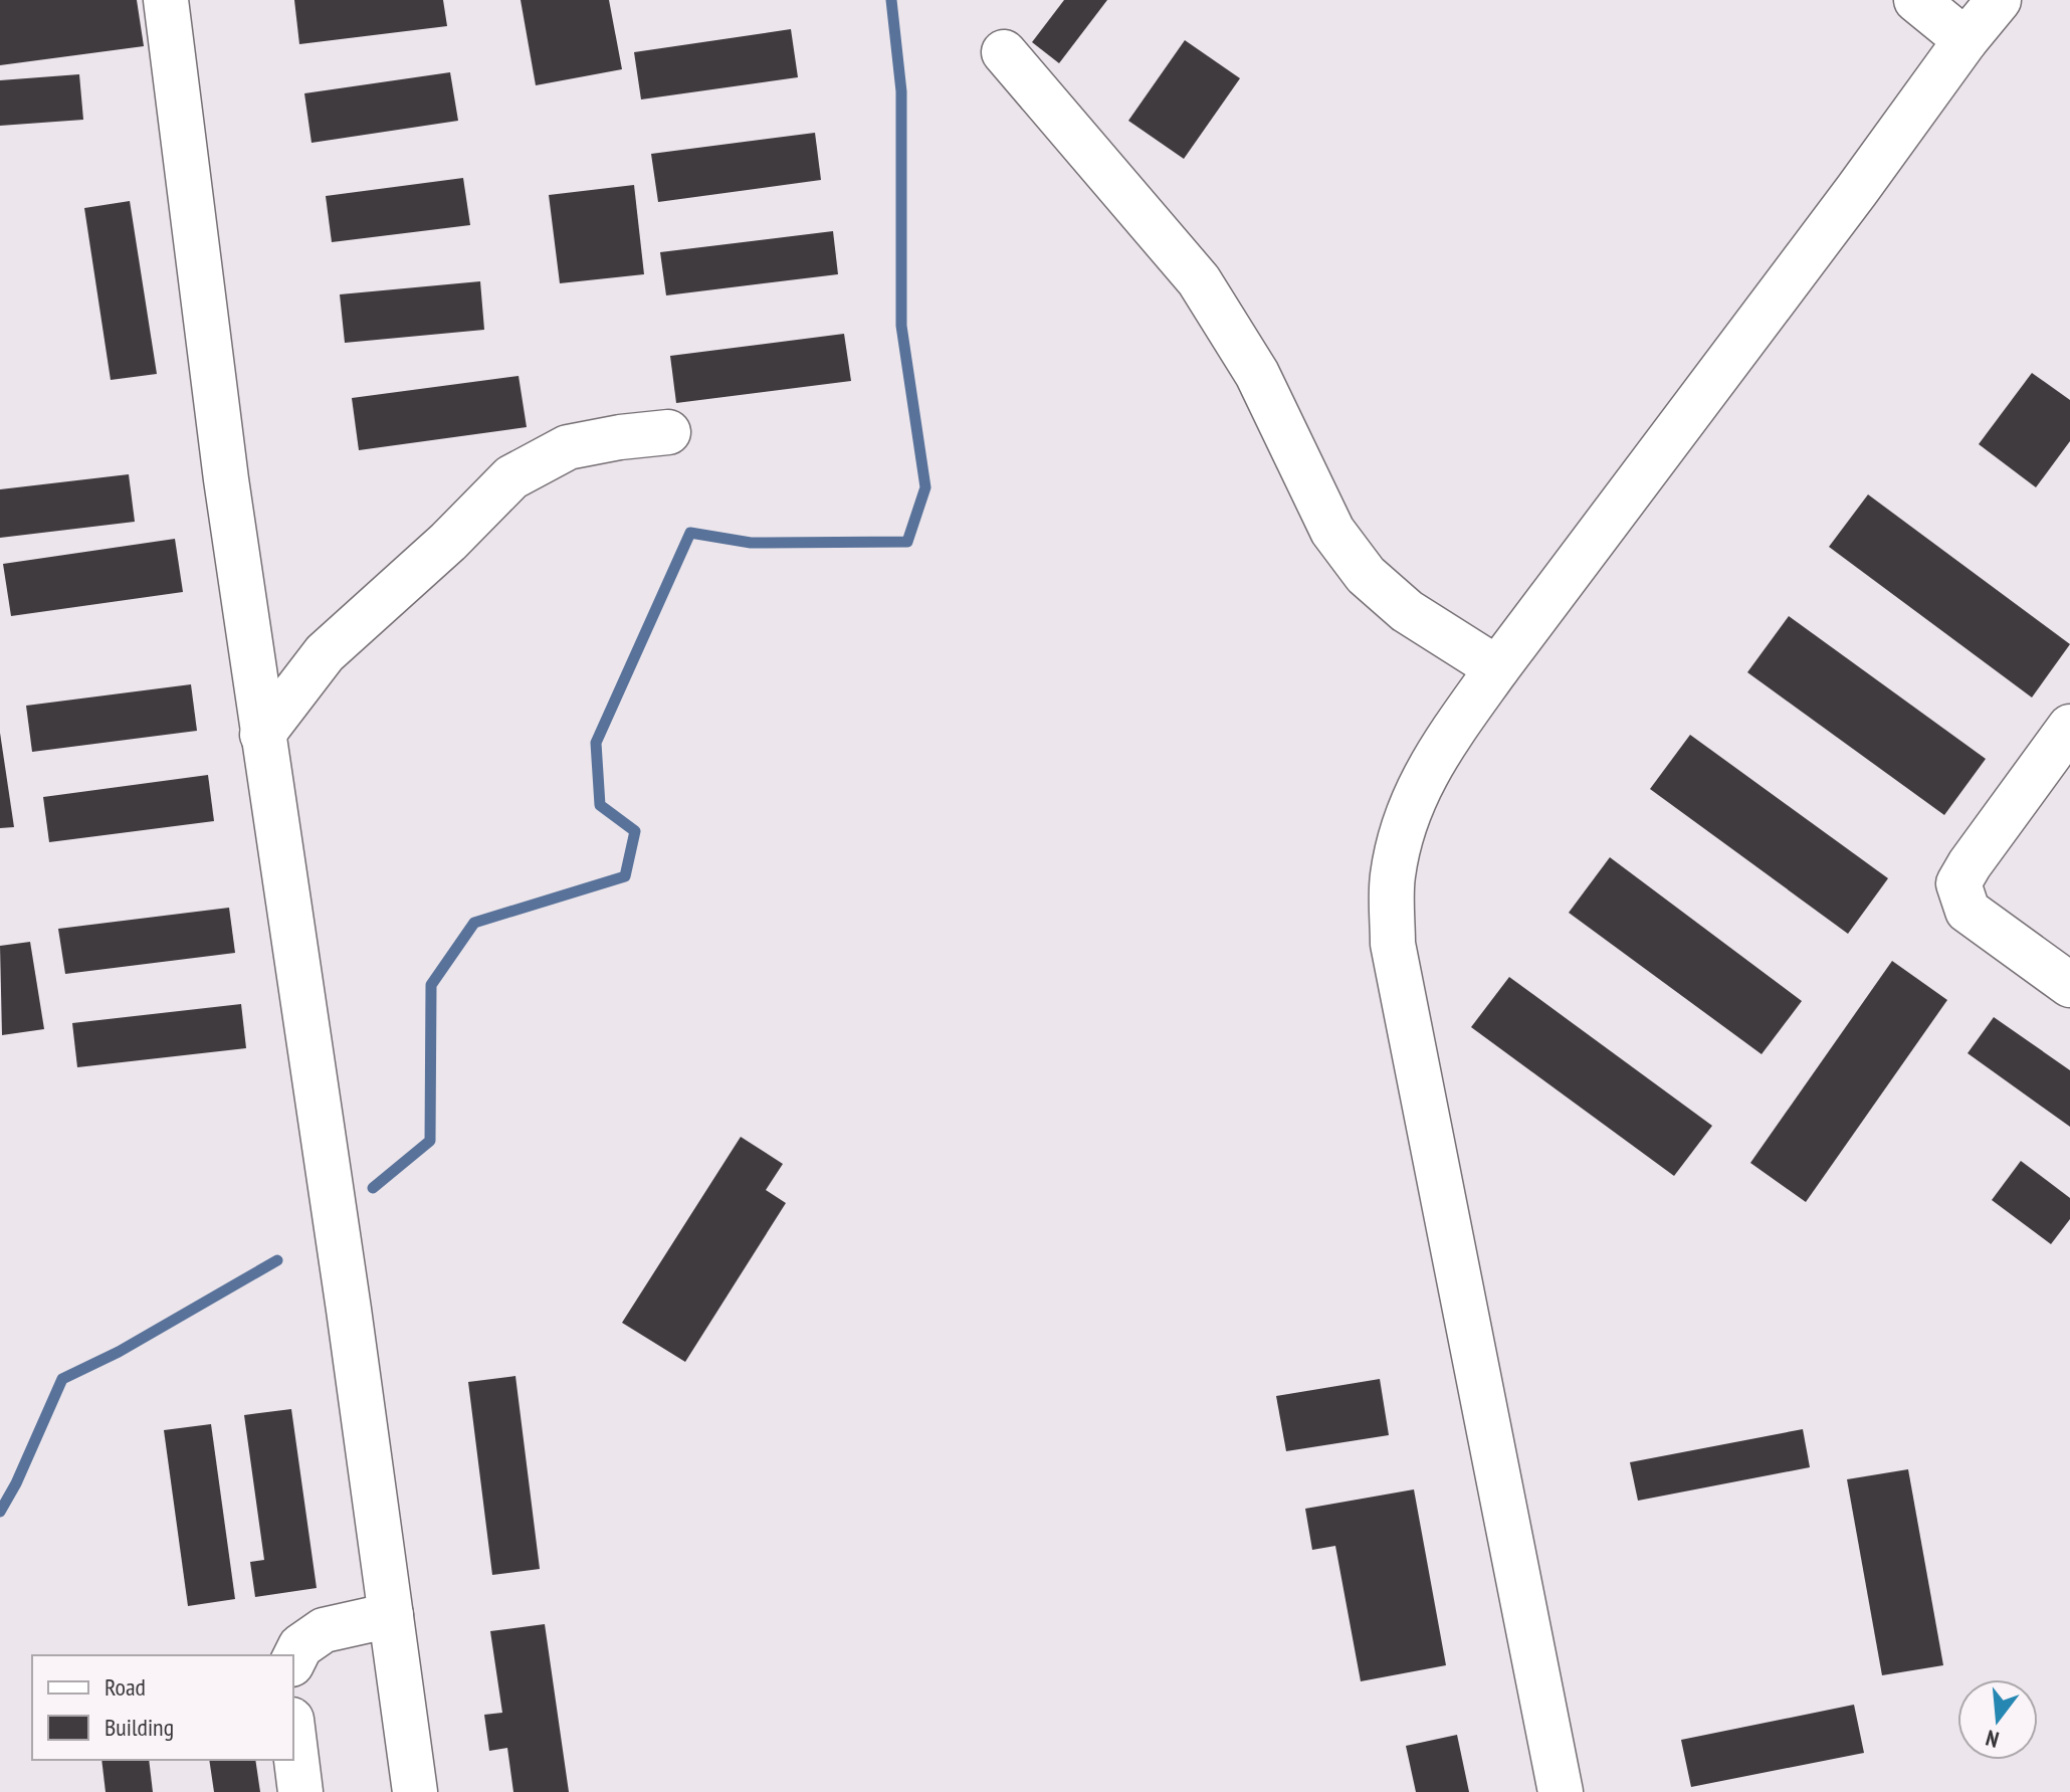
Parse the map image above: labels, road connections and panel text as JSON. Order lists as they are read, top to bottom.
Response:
{
  "legend": ["Road", "Building"],
  "north": "bottom"
}
